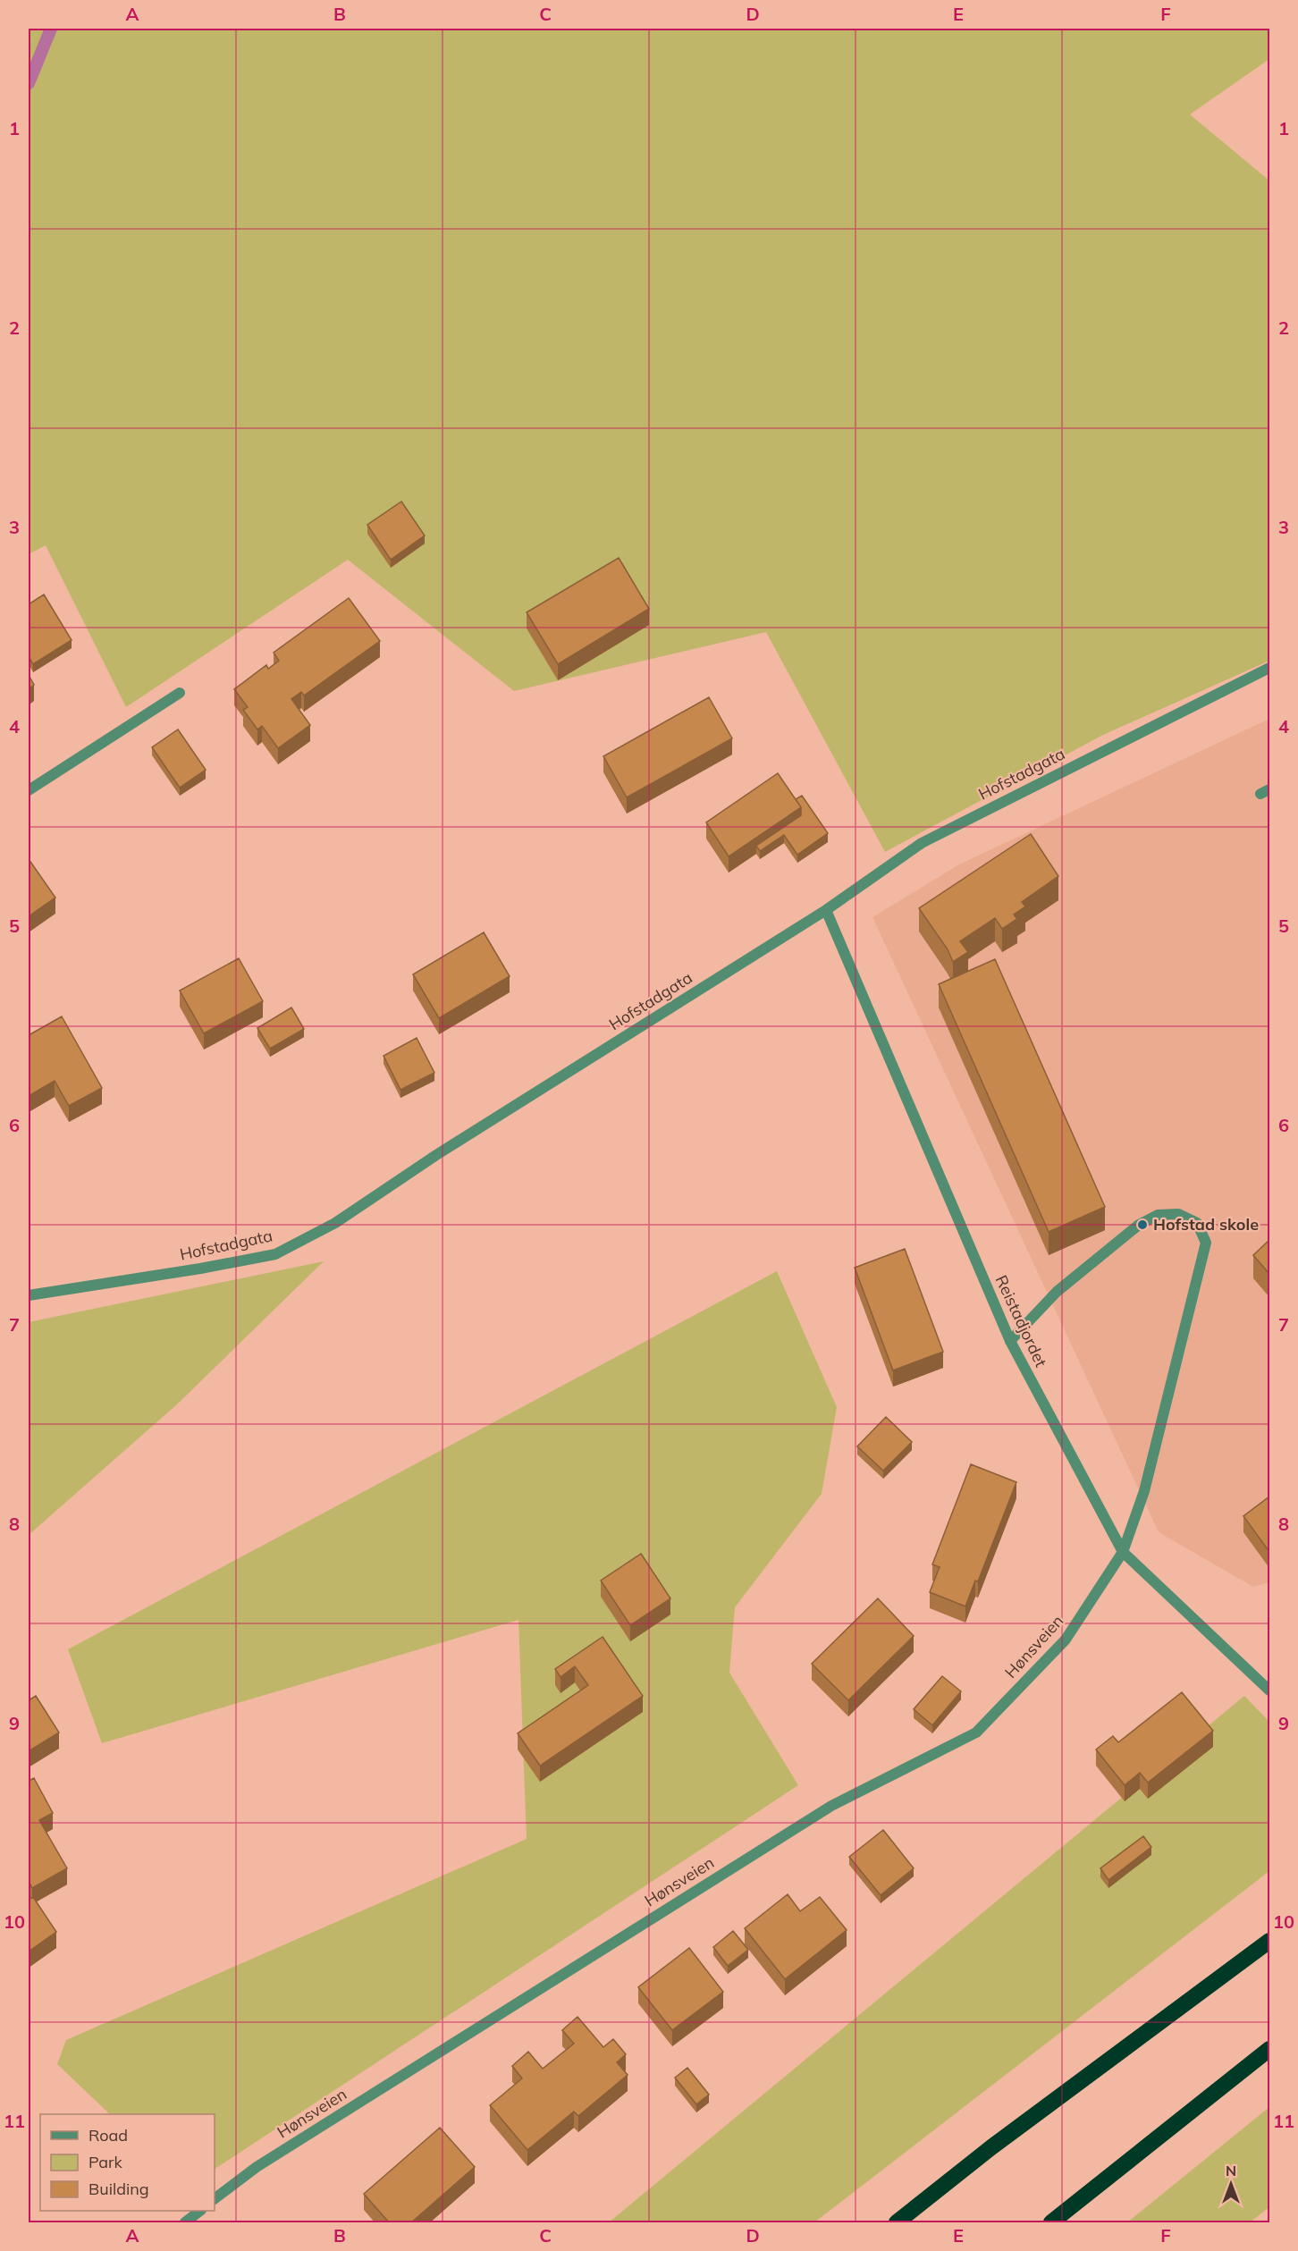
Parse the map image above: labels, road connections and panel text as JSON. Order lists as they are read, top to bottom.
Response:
{
  "streets": {
    "street": ["Hofstadgata", "Reistadjordet", "Hønsveien"]
  },
  "crossings": [
    ["Hofstadgata", "Reistadjordet"],
    ["Reistadjordet", "Hønsveien"]
  ],
  "places": ["Hofstad skole"],
  "legend": ["Road", "Park", "Building"],
  "north": "top",
  "grid": {
    "columns": [
      "A",
      "B",
      "C",
      "D",
      "E",
      "F"
    ],
    "rows": [
      "1",
      "2",
      "3",
      "4",
      "5",
      "6",
      "7",
      "8",
      "9",
      "10",
      "11"
    ]
  }
}
